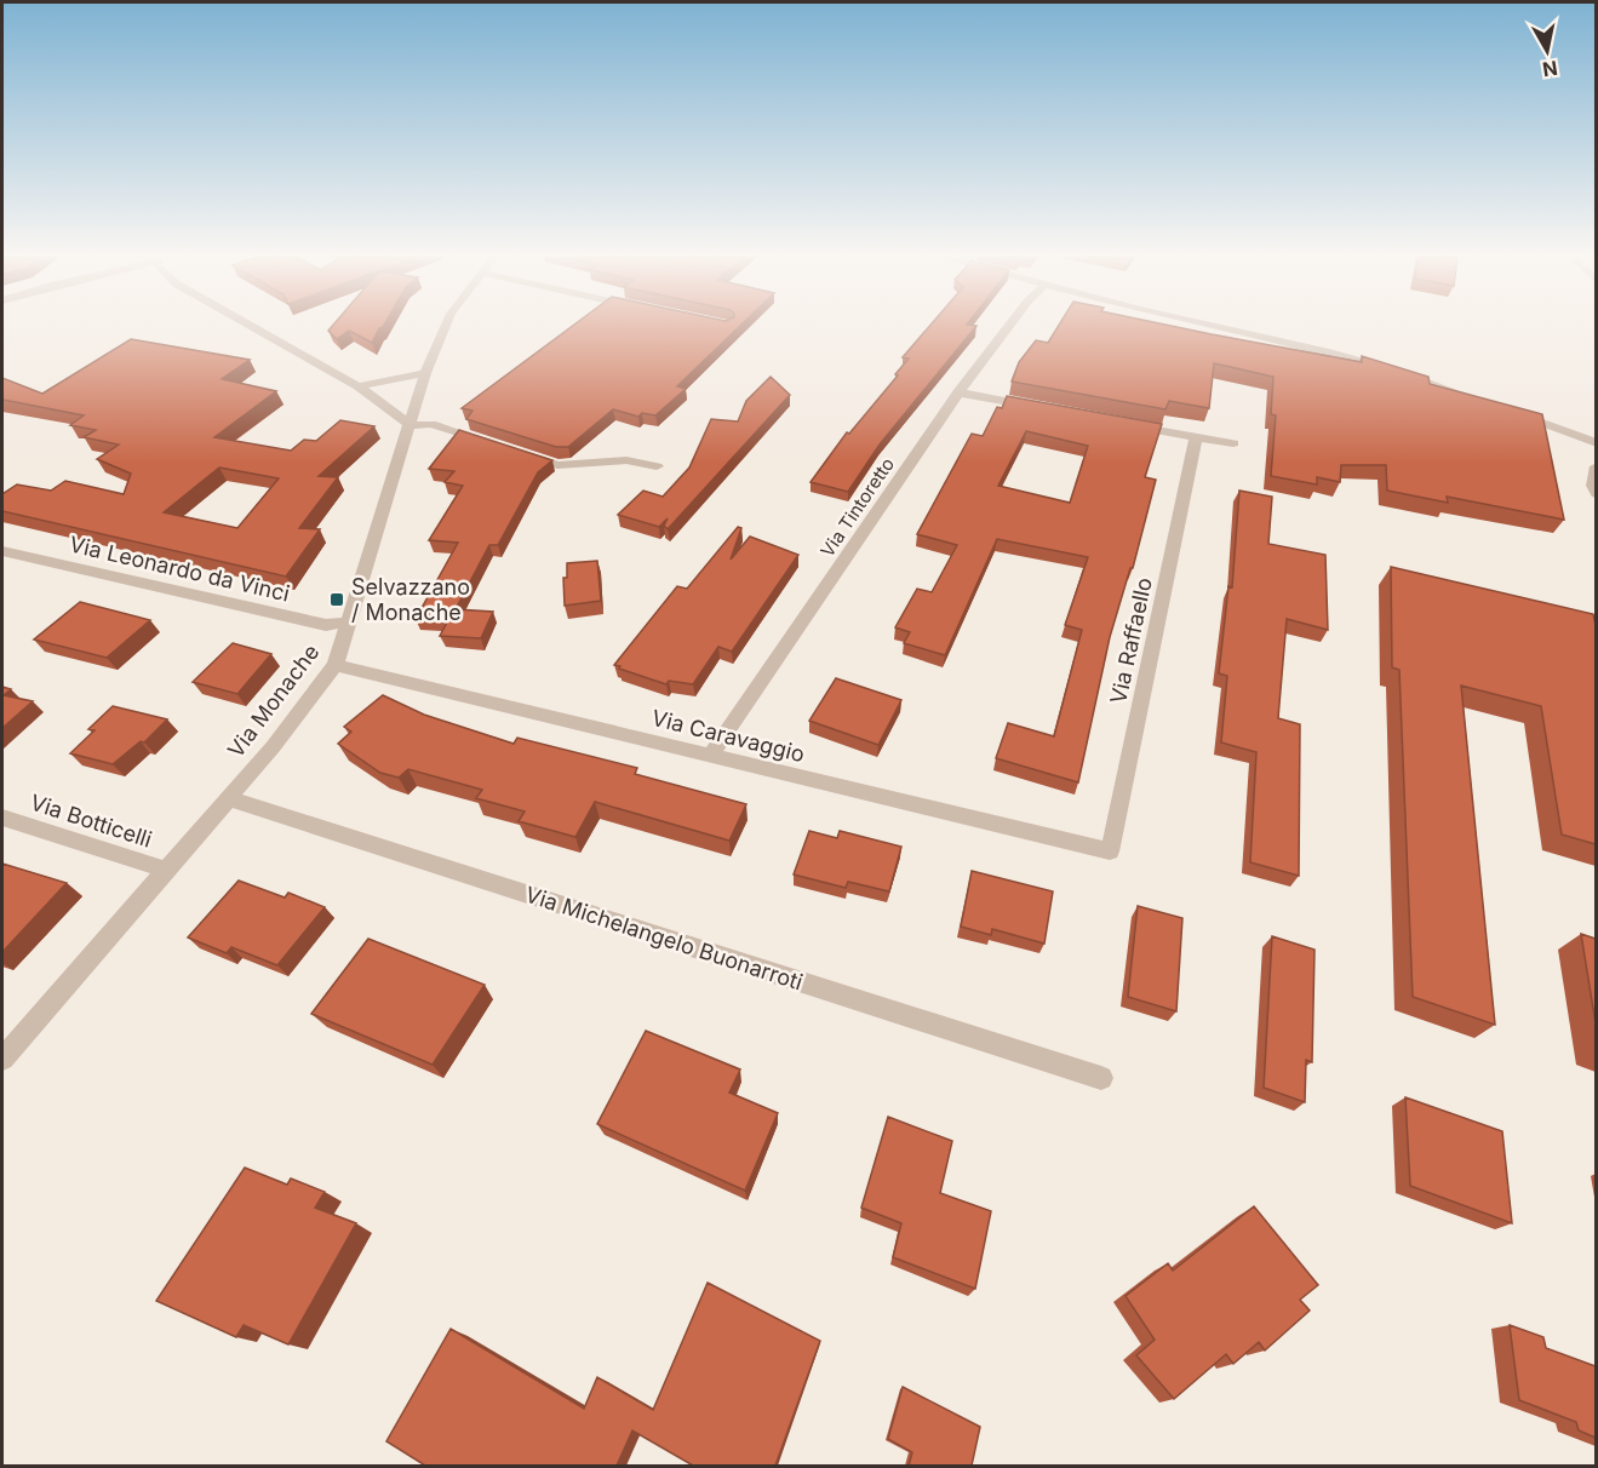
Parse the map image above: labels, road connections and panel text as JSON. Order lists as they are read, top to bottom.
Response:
{
  "streets": {
    "street": [
      "Via Tintoretto",
      "Via Leonardo da Vinci",
      "Via Raffaello",
      "Via Monache",
      "Via Caravaggio",
      "Via Botticelli",
      "Via Michelangelo Buonarroti"
    ]
  },
  "crossings": [
    ["Via Tintoretto", "Via Caravaggio"],
    ["Via Leonardo da Vinci", "Via Monache"],
    ["Via Raffaello", "Via Caravaggio"],
    ["Via Monache", "Via Caravaggio"],
    ["Via Monache", "Via Botticelli"],
    ["Via Monache", "Via Michelangelo Buonarroti"]
  ],
  "places": {
    "transit": ["Selvazzano / Monache"]
  },
  "north": "bottom"
}
